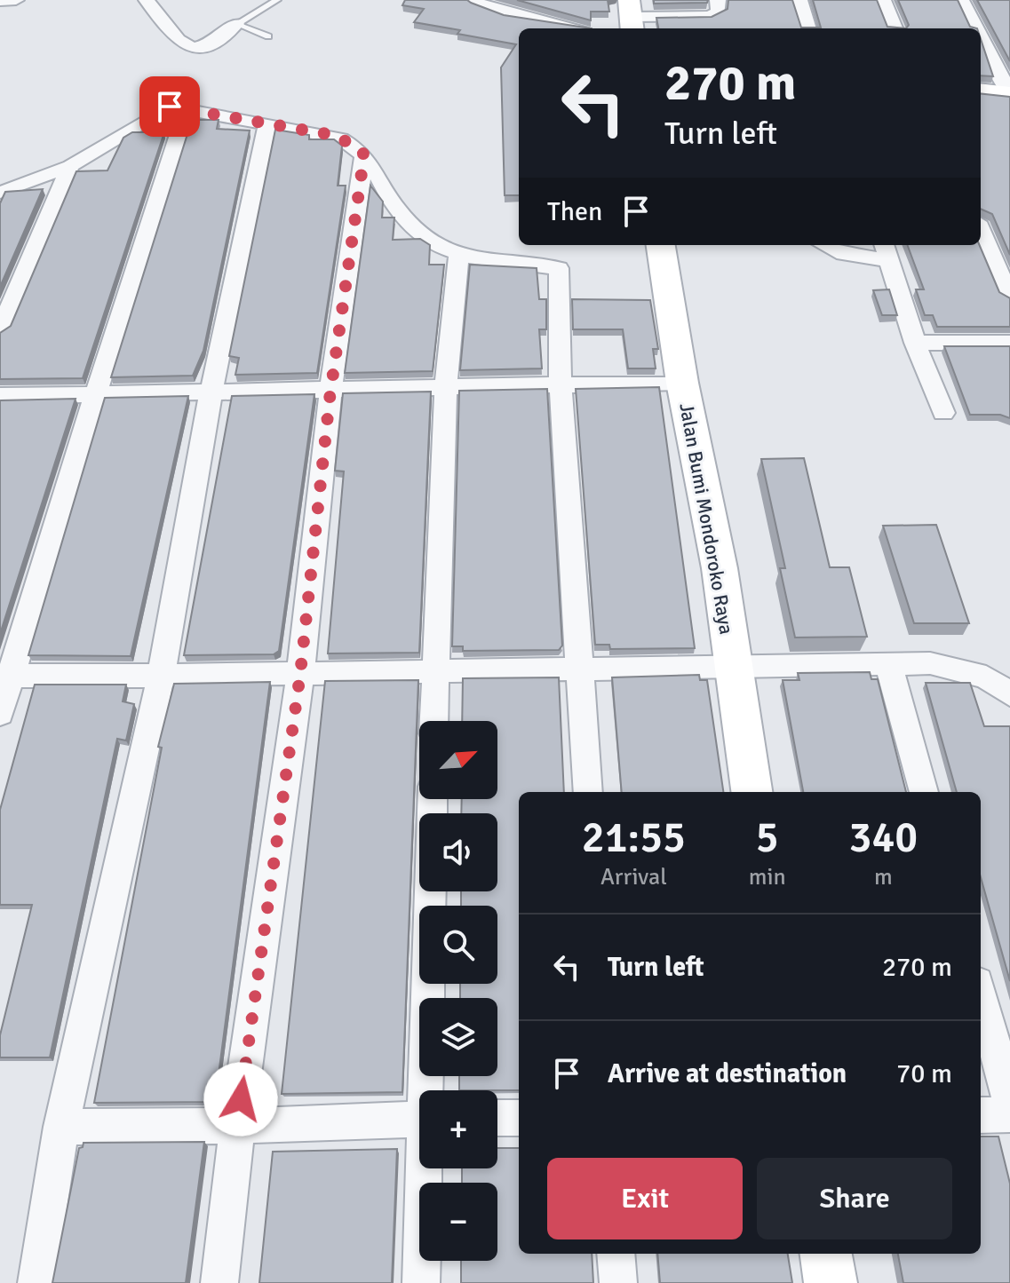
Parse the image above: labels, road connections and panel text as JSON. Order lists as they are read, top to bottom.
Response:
{
  "streets": {
    "street": ["Jalan Bumi Mondoroko Raya"]
  },
  "north": "top right",
  "page": {
    "turn": ["270 m", "Turn left"],
    "then": "Then",
    "map_buttons": ["+", "−"],
    "eta": [
      "21:55",
      "Arrival",
      "5",
      "min",
      "340",
      "m"
    ],
    "list": [
      {
        "name": "Turn left",
        "value": "270 m"
      },
      {
        "name": "Arrive at destination",
        "value": "70 m"
      }
    ],
    "buttons": ["Exit", "Share"]
  }
}
